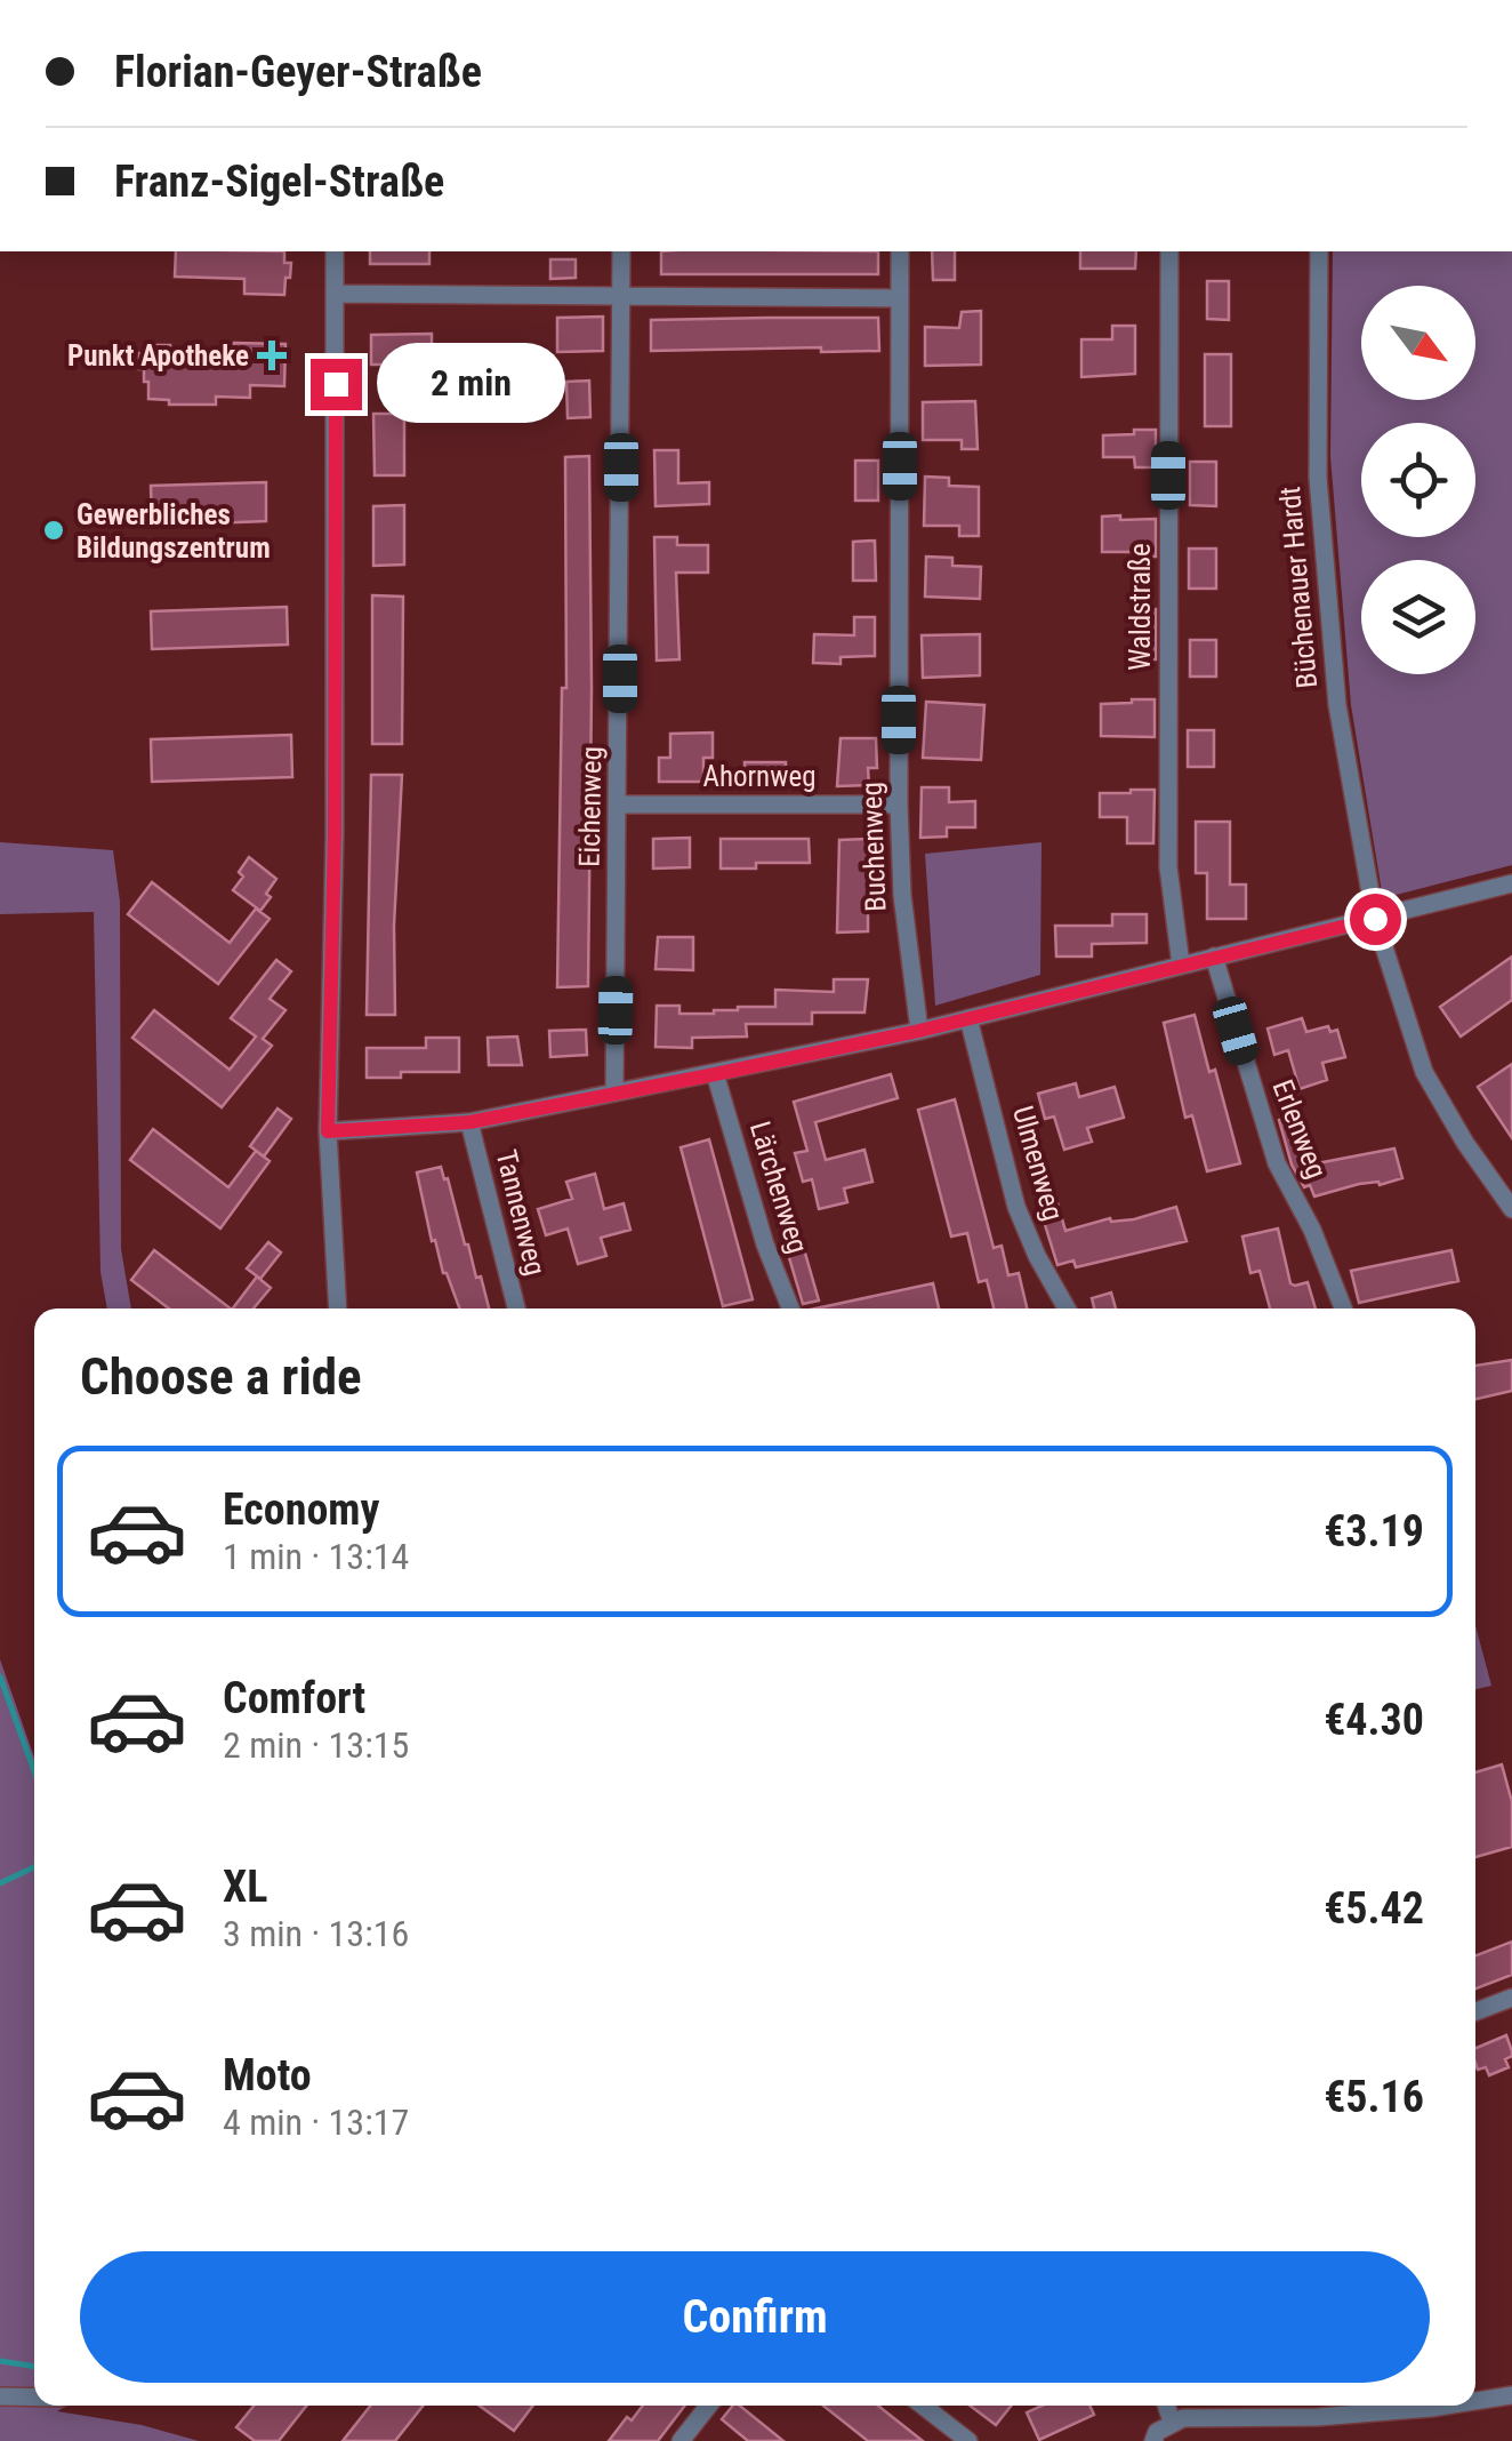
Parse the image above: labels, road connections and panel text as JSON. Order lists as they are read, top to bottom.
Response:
{
  "streets": {
    "street": [
      "Büchenauer Hardt",
      "Waldstraße",
      "Ahornweg",
      "Eichenweg",
      "Buchenweg",
      "Erlenweg",
      "Ulmenweg",
      "Lärchenweg",
      "Tannenweg"
    ]
  },
  "crossings": [
    ["Ahornweg", "Eichenweg"],
    ["Ahornweg", "Buchenweg"]
  ],
  "places": {
    "health": ["Punkt Apotheke"],
    "other": ["Gewerbliches Bildungszentrum"]
  },
  "north": "bottom right",
  "page": {
    "banner": ["Florian-Geyer-Straße", "Franz-Sigel-Straße"],
    "bubble": "2 min",
    "heading": "Choose a ride",
    "list": [
      {
        "name": "Economy",
        "note": "1 min · 13:14",
        "value": "€3.19"
      },
      {
        "name": "Comfort",
        "note": "2 min · 13:15",
        "value": "€4.30"
      },
      {
        "name": "XL",
        "note": "3 min · 13:16",
        "value": "€5.42"
      },
      {
        "name": "Moto",
        "note": "4 min · 13:17",
        "value": "€5.16"
      }
    ],
    "buttons": "Confirm"
  }
}
